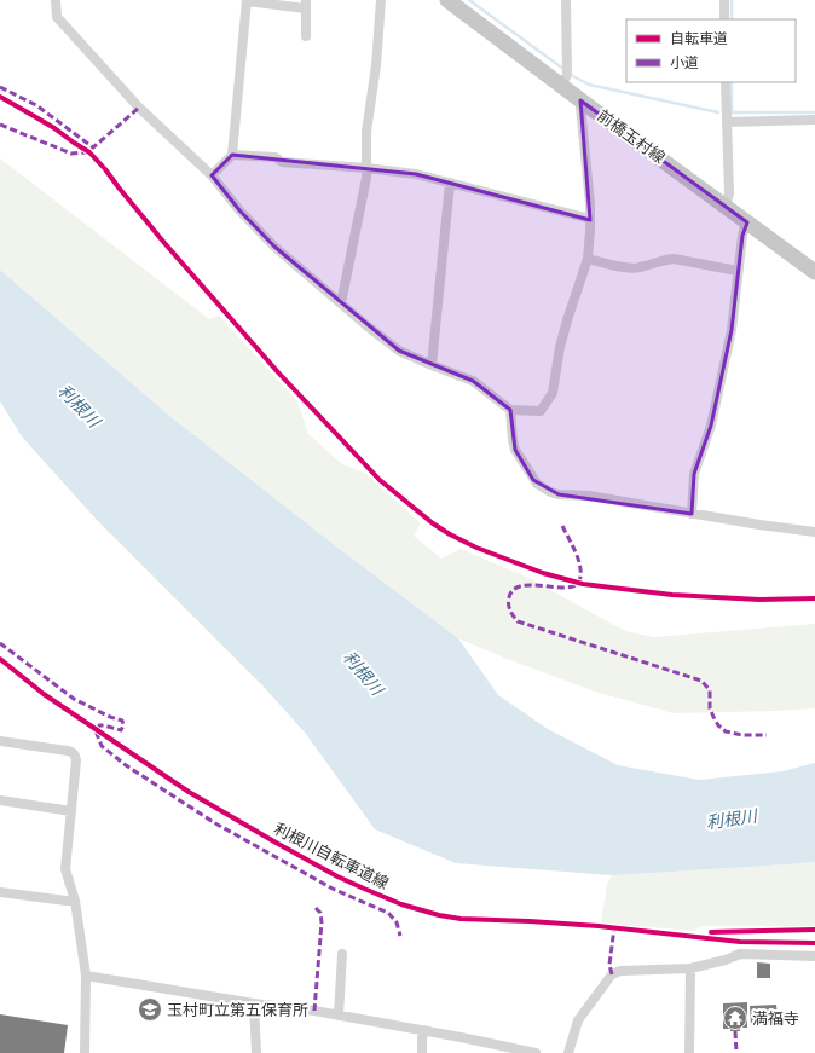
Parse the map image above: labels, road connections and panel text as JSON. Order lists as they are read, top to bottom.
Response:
{
  "streets": {
    "main road": ["前橋玉村線"],
    "cycle path": ["利根川自転車道線"]
  },
  "water": ["利根川"],
  "places": {
    "school or university": ["玉村町立第五保育所"],
    "temple": ["満福寺"]
  },
  "legend": ["自転車道", "小道"]
}
